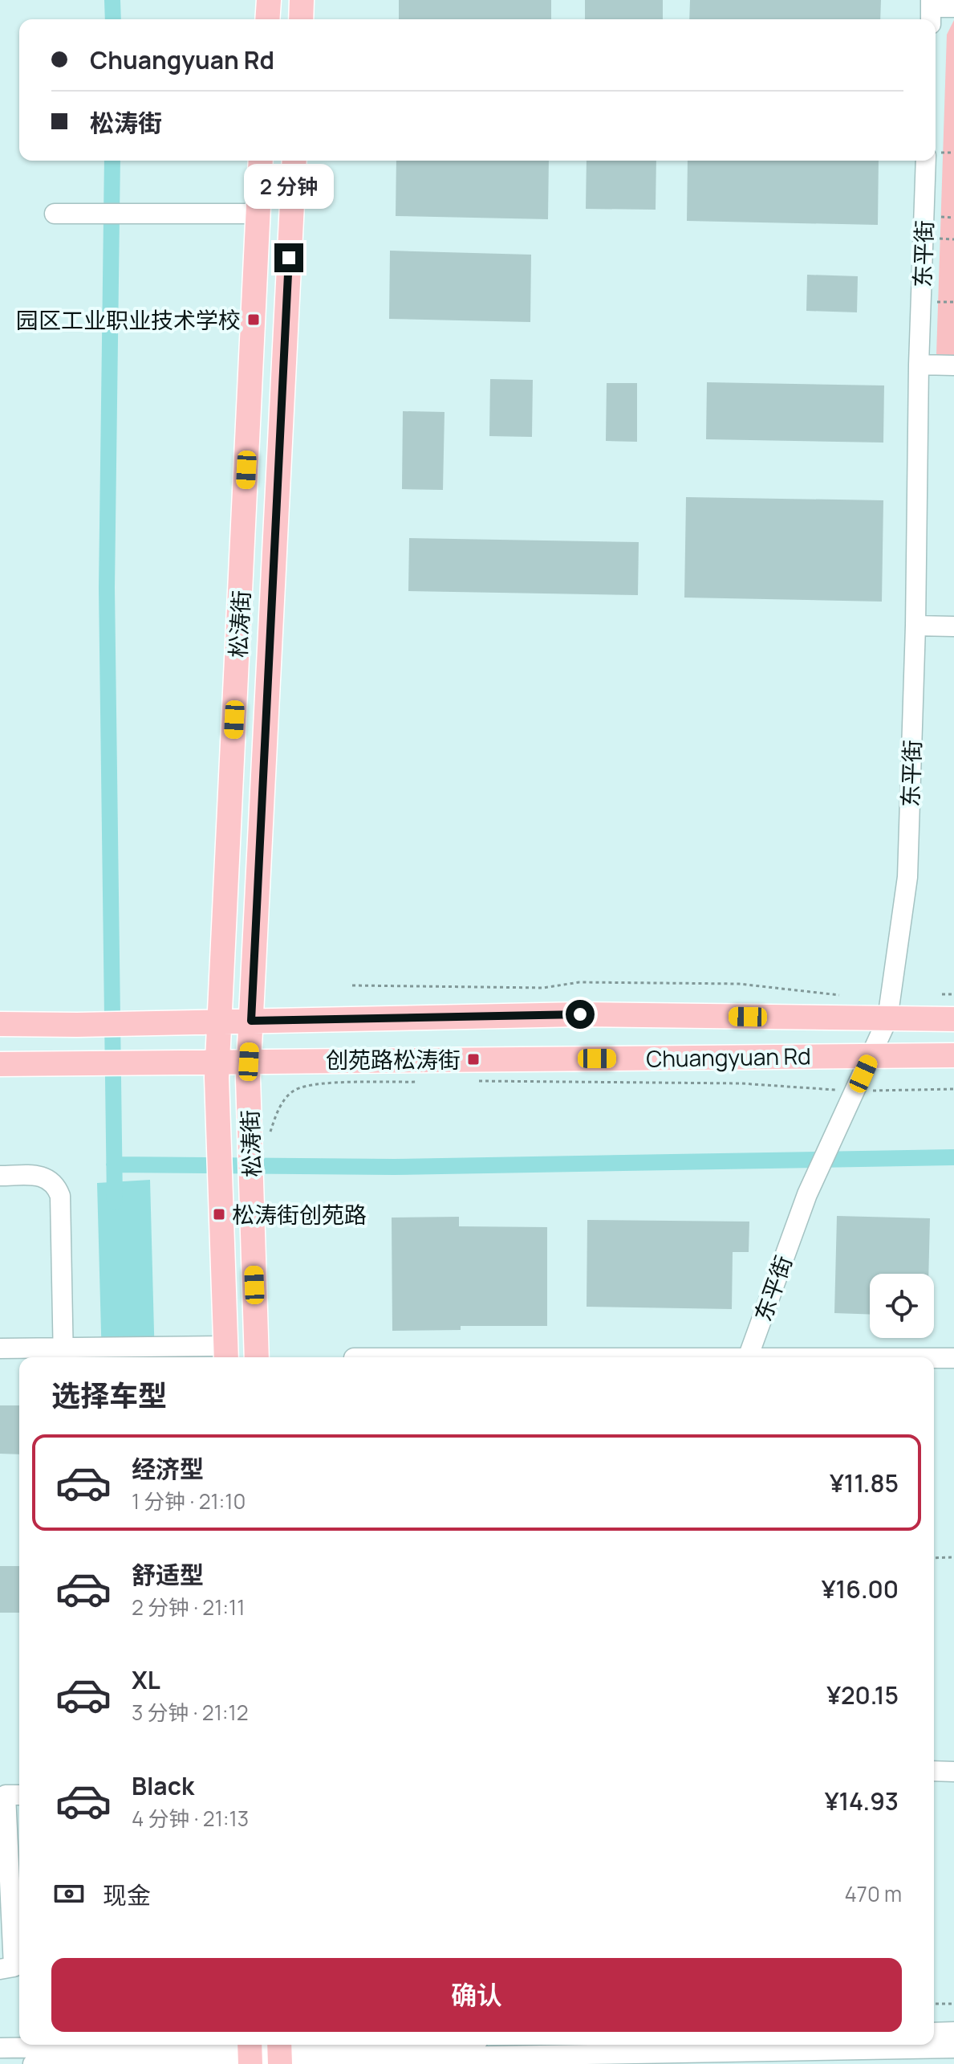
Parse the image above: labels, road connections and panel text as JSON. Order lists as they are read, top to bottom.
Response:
{
  "streets": {
    "main road": ["松涛街", "Chuangyuan Rd"],
    "street": ["东平街"]
  },
  "crossings": [
    ["东平街", "Chuangyuan Rd"],
    ["松涛街", "Chuangyuan Rd"]
  ],
  "places": {
    "transit": ["园区工业职业技术学校", "创苑路松涛街", "松涛街创苑路"]
  },
  "page": {
    "banner": ["Chuangyuan Rd", "松涛街"],
    "bubble": "2 分钟",
    "heading": "选择车型",
    "list": [
      {
        "name": "经济型",
        "note": "1 分钟 · 21:10",
        "value": "¥11.85"
      },
      {
        "name": "舒适型",
        "note": "2 分钟 · 21:11",
        "value": "¥16.00"
      },
      {
        "name": "XL",
        "note": "3 分钟 · 21:12",
        "value": "¥20.15"
      },
      {
        "name": "Black",
        "note": "4 分钟 · 21:13",
        "value": "¥14.93"
      }
    ],
    "pay": ["现金", "470 m"],
    "buttons": "确认"
  }
}
